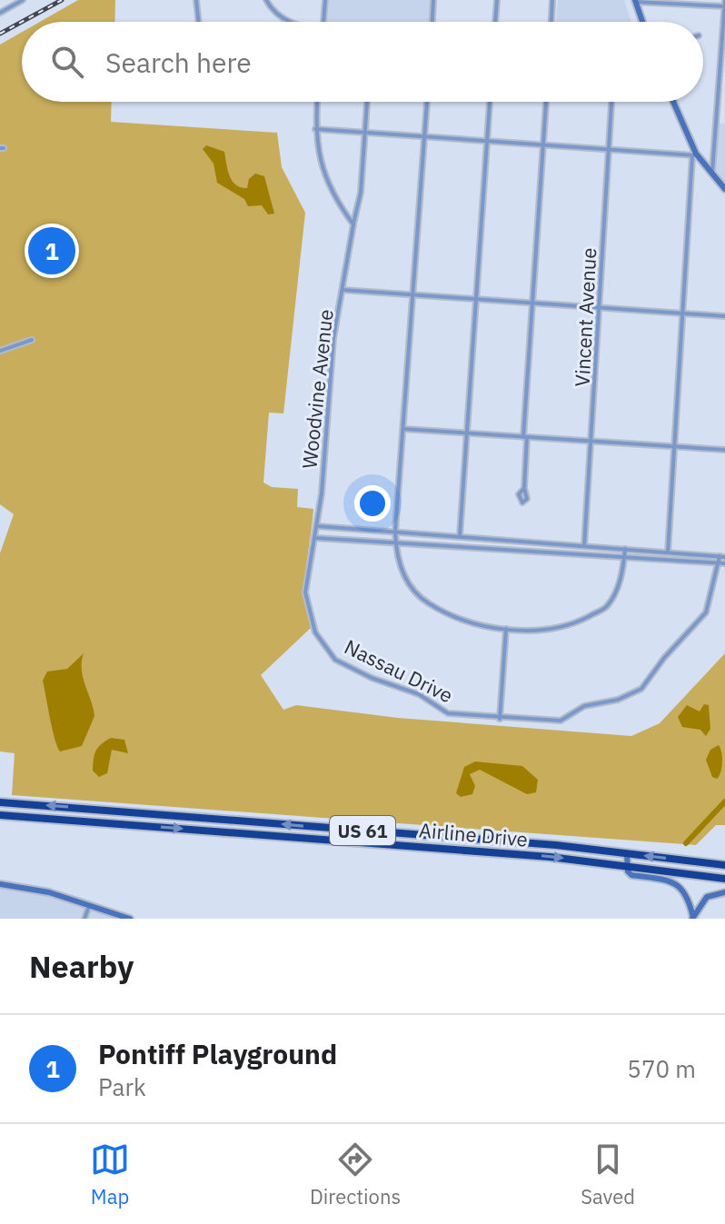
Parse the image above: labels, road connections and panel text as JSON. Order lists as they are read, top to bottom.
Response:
{
  "streets": {
    "highway": ["US 61", "Airline Drive"],
    "street": ["Vincent Avenue", "Woodvine Avenue", "Nassau Drive"]
  },
  "crossings": [
    ["Woodvine Avenue", "Nassau Drive"]
  ],
  "page": {
    "search": "Search here",
    "pins": "1",
    "heading": "Nearby",
    "list": [
      {
        "mark": "1",
        "name": "Pontiff Playground",
        "note": "Park",
        "value": "570 m"
      }
    ],
    "nav": ["Map", "Directions", "Saved"]
  }
}
